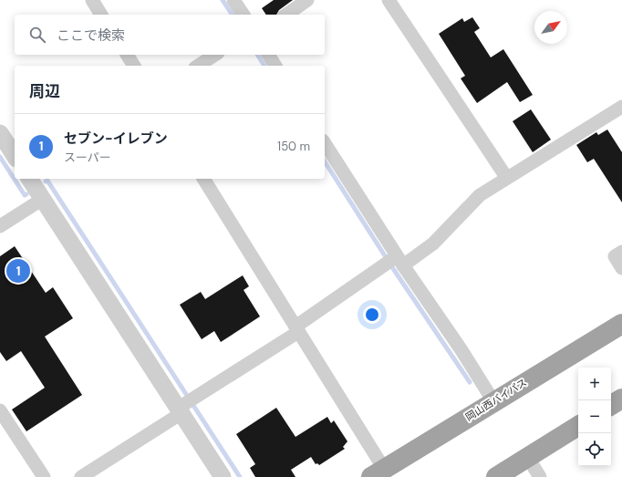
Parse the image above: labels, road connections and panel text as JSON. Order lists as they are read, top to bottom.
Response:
{
  "streets": {
    "highway": ["岡山西バイパス"]
  },
  "north": "top right",
  "page": {
    "search": "ここで検索",
    "heading": "周辺",
    "list": [
      {
        "mark": "1",
        "name": "セブン-イレブン",
        "note": "スーパー",
        "value": "150 m"
      }
    ],
    "pins": "1",
    "map_buttons": ["+", "−"]
  }
}
